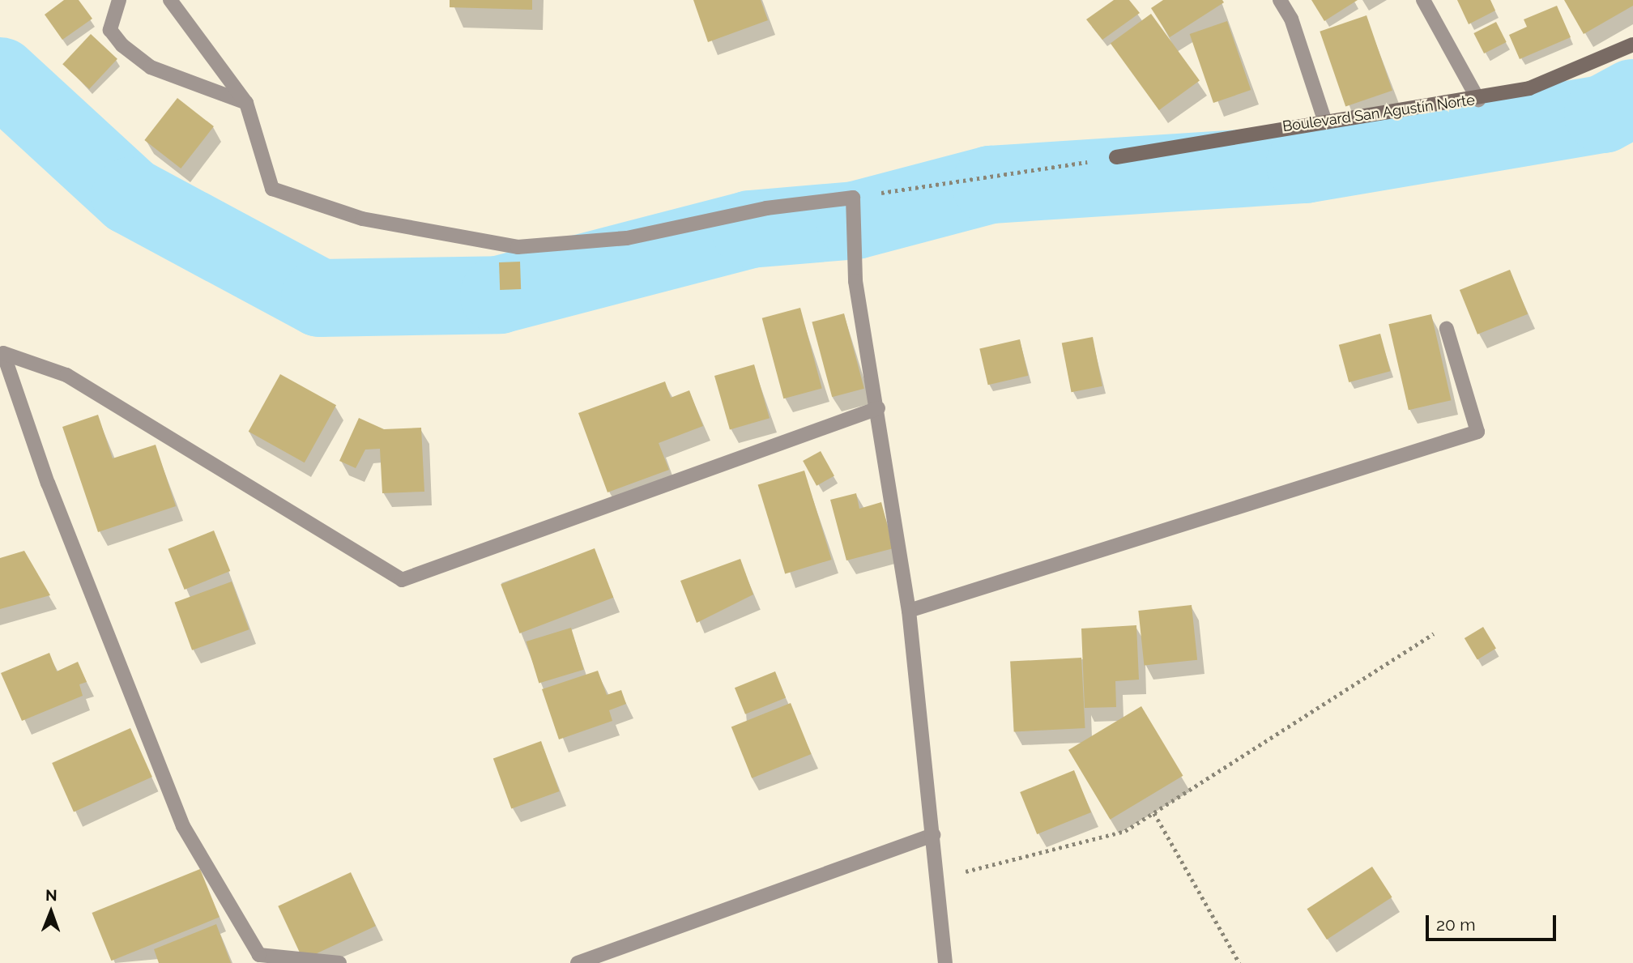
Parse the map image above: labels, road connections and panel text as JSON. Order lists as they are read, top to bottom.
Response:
{
  "streets": {
    "main road": ["Boulevard San Agustín Norte"]
  },
  "scale_bar": "20 m",
  "north": "top"
}
